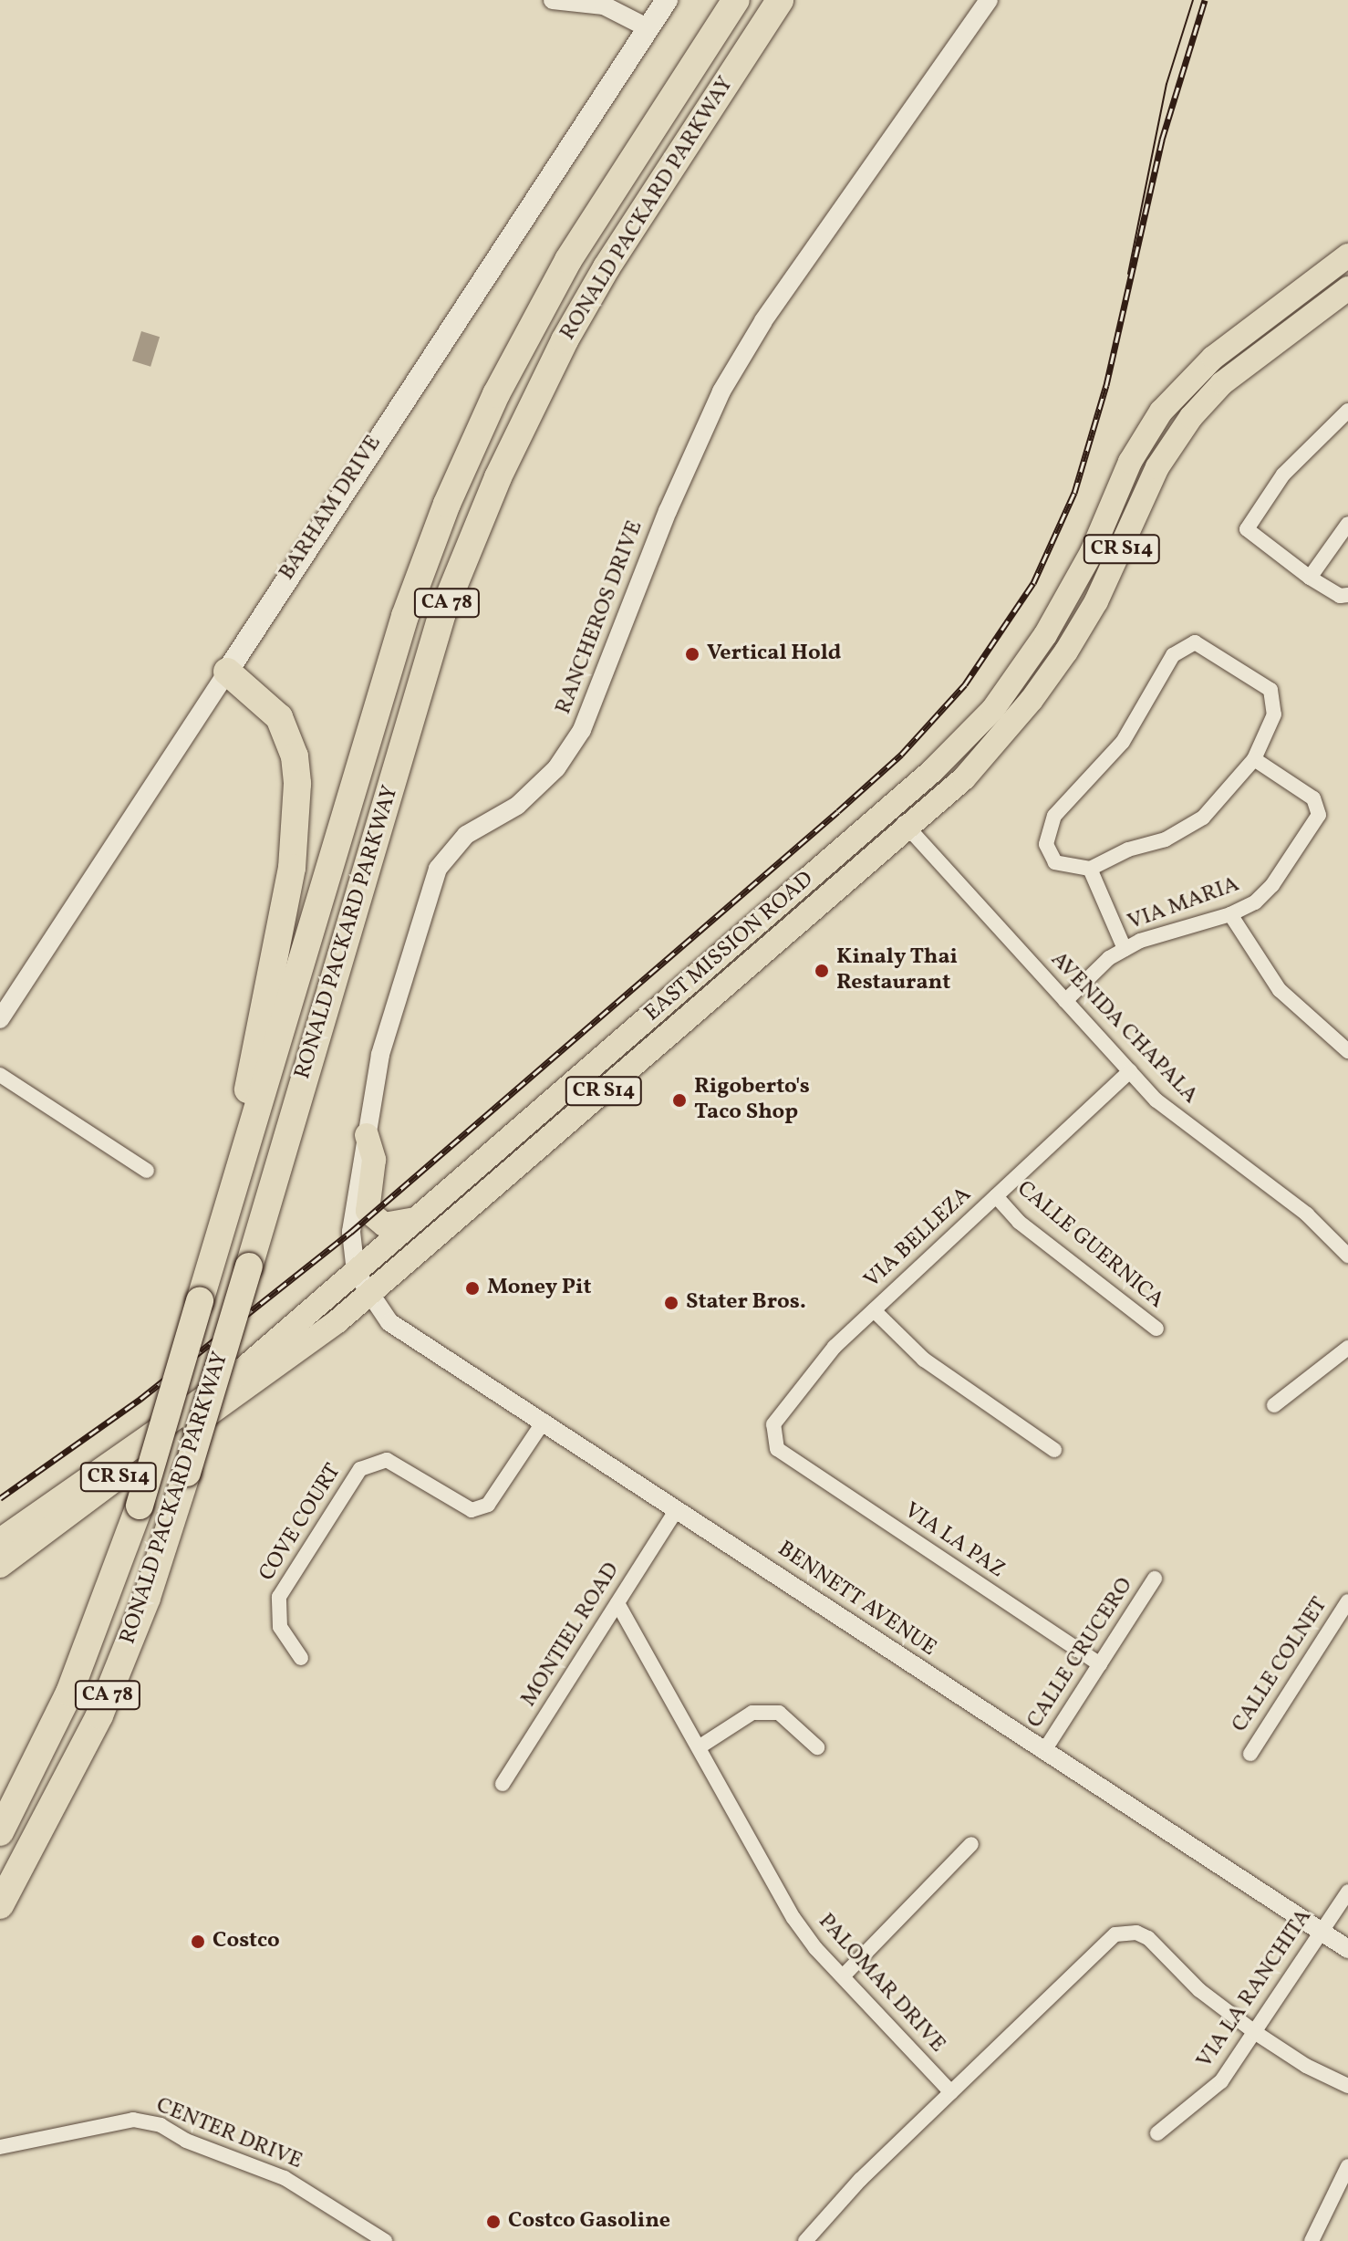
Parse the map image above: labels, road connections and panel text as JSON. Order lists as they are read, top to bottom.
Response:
{
  "streets": {
    "highway": ["RONALD PACKARD PARKWAY", "CA 78"],
    "main road": ["BARHAM DRIVE", "CR S14", "EAST MISSION ROAD"],
    "street": [
      "RANCHEROS DRIVE",
      "VIA MARIA",
      "AVENIDA CHAPALA",
      "VIA BELLEZA",
      "CALLE GUERNICA",
      "COVE COURT",
      "VIA LA PAZ",
      "BENNETT AVENUE",
      "MONTIEL ROAD",
      "CALLE CRUCERO",
      "CALLE COLNET",
      "PALOMAR DRIVE",
      "VIA LA RANCHITA",
      "CENTER DRIVE"
    ]
  },
  "crossings": [
    ["RANCHEROS DRIVE", "EAST MISSION ROAD"],
    ["RANCHEROS DRIVE", "BENNETT AVENUE"],
    ["VIA MARIA", "AVENIDA CHAPALA"],
    ["EAST MISSION ROAD", "AVENIDA CHAPALA"],
    ["EAST MISSION ROAD", "BENNETT AVENUE"],
    ["AVENIDA CHAPALA", "VIA BELLEZA"],
    ["VIA BELLEZA", "CALLE GUERNICA"],
    ["VIA BELLEZA", "VIA LA PAZ"],
    ["COVE COURT", "BENNETT AVENUE"],
    ["VIA LA PAZ", "CALLE CRUCERO"],
    ["BENNETT AVENUE", "MONTIEL ROAD"],
    ["BENNETT AVENUE", "CALLE CRUCERO"],
    ["BENNETT AVENUE", "VIA LA RANCHITA"],
    ["MONTIEL ROAD", "PALOMAR DRIVE"]
  ],
  "places": [
    "Vertical Hold",
    "Kinaly Thai Restaurant",
    "Rigoberto's Taco Shop",
    "Money Pit",
    "Stater Bros.",
    "Costco",
    "Costco Gasoline"
  ]
}
